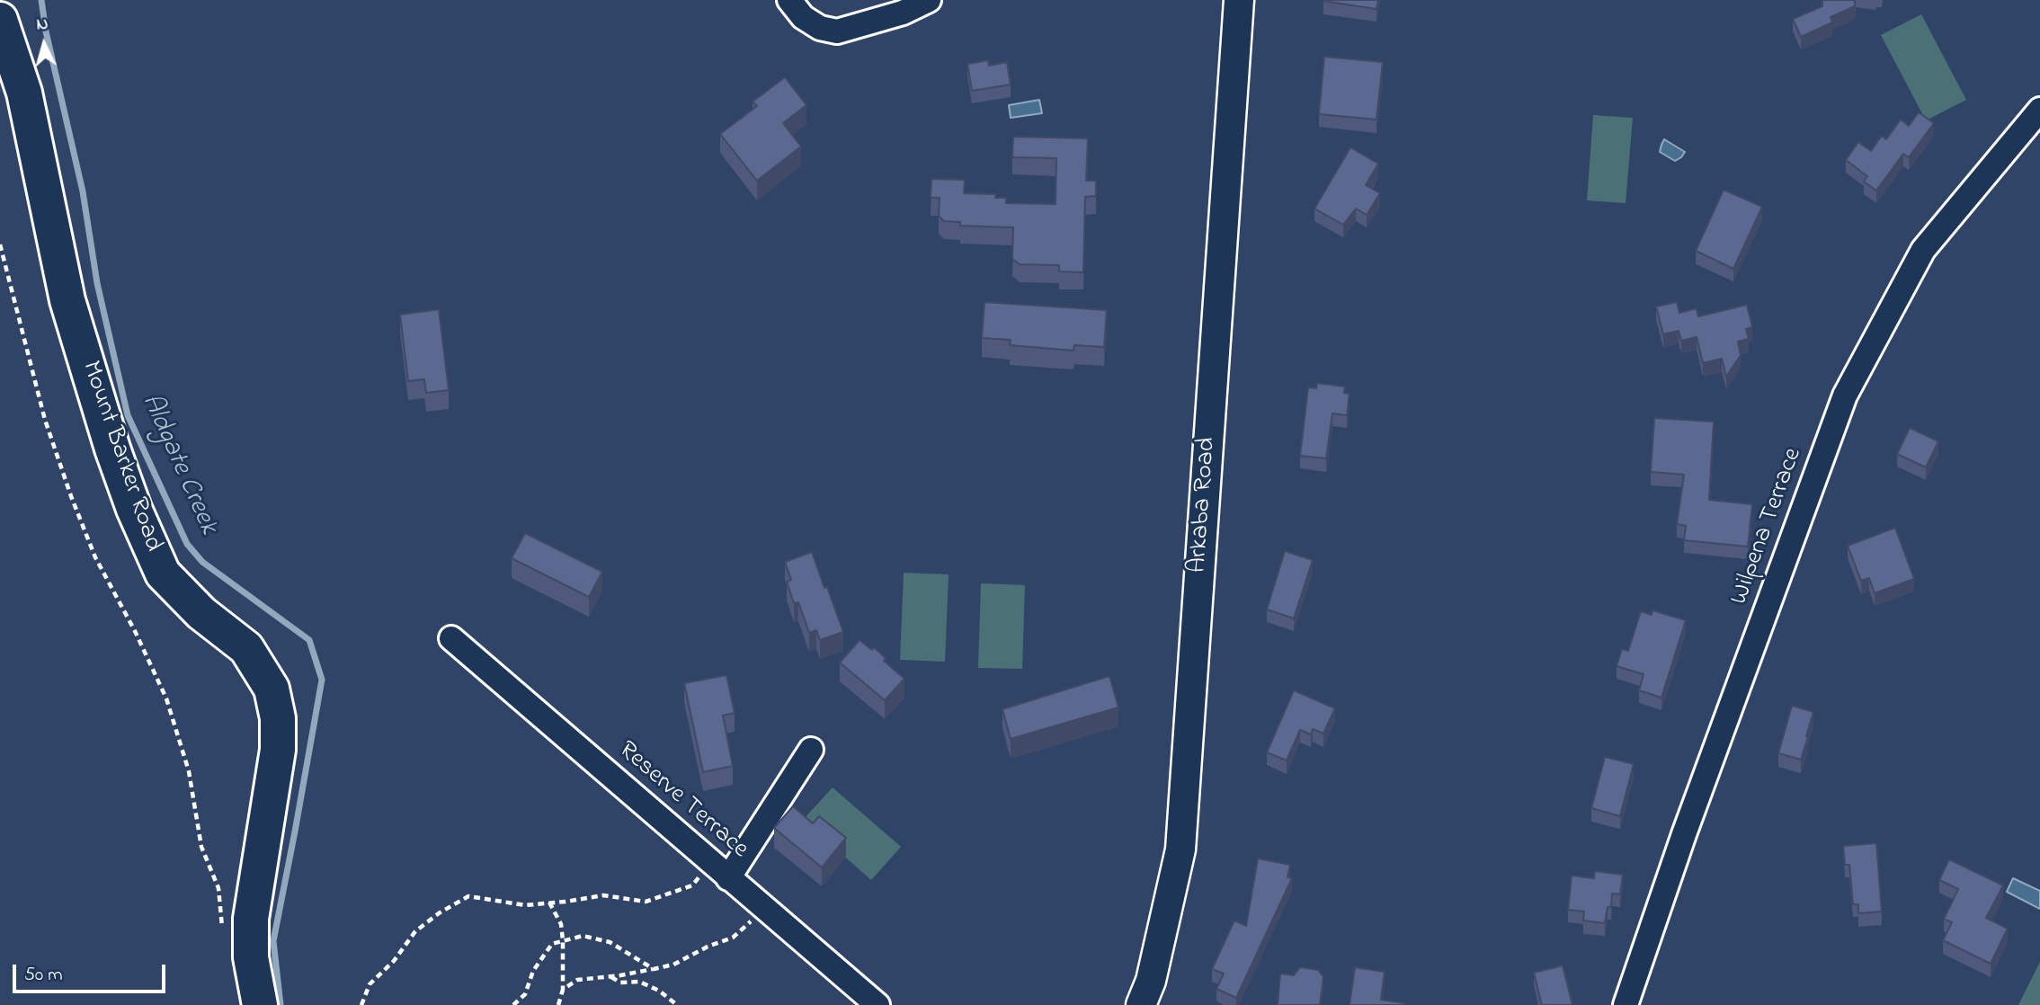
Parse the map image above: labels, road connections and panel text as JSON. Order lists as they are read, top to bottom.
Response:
{
  "streets": {
    "main road": ["Mount Barker Road"],
    "street": ["Arkaba Road", "Wilpena Terrace", "Reserve Terrace"]
  },
  "water": ["Aldgate Creek"],
  "scale_bar": "50 m",
  "north": "top"
}
